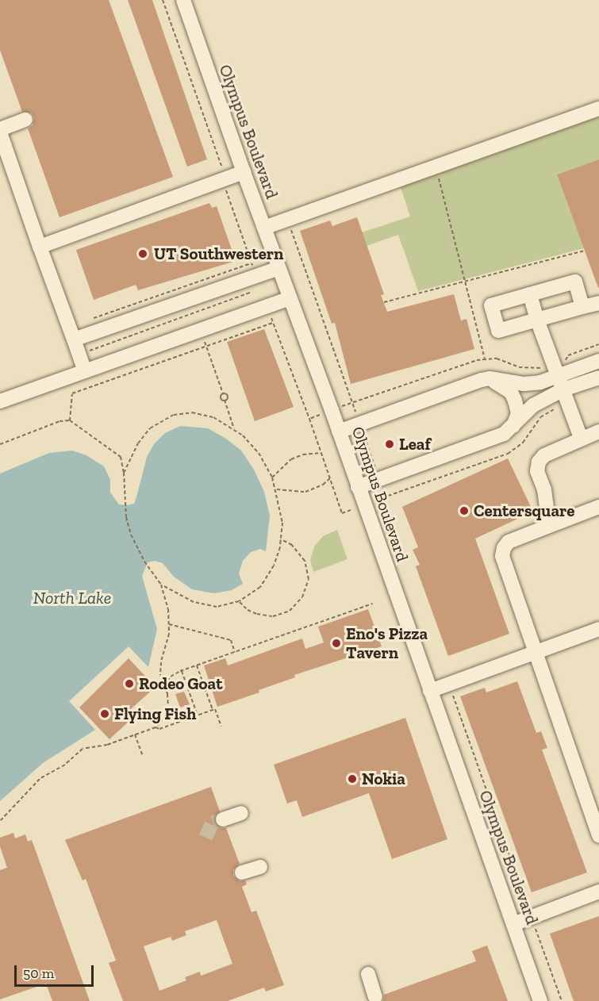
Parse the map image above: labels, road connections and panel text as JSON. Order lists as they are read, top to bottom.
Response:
{
  "streets": {
    "street": ["Olympus Boulevard"]
  },
  "water": ["North Lake"],
  "places": [
    "UT Southwestern",
    "Leaf",
    "Centersquare",
    "Eno's Pizza Tavern",
    "Rodeo Goat",
    "Flying Fish",
    "Nokia"
  ],
  "scale_bar": "50 m"
}
